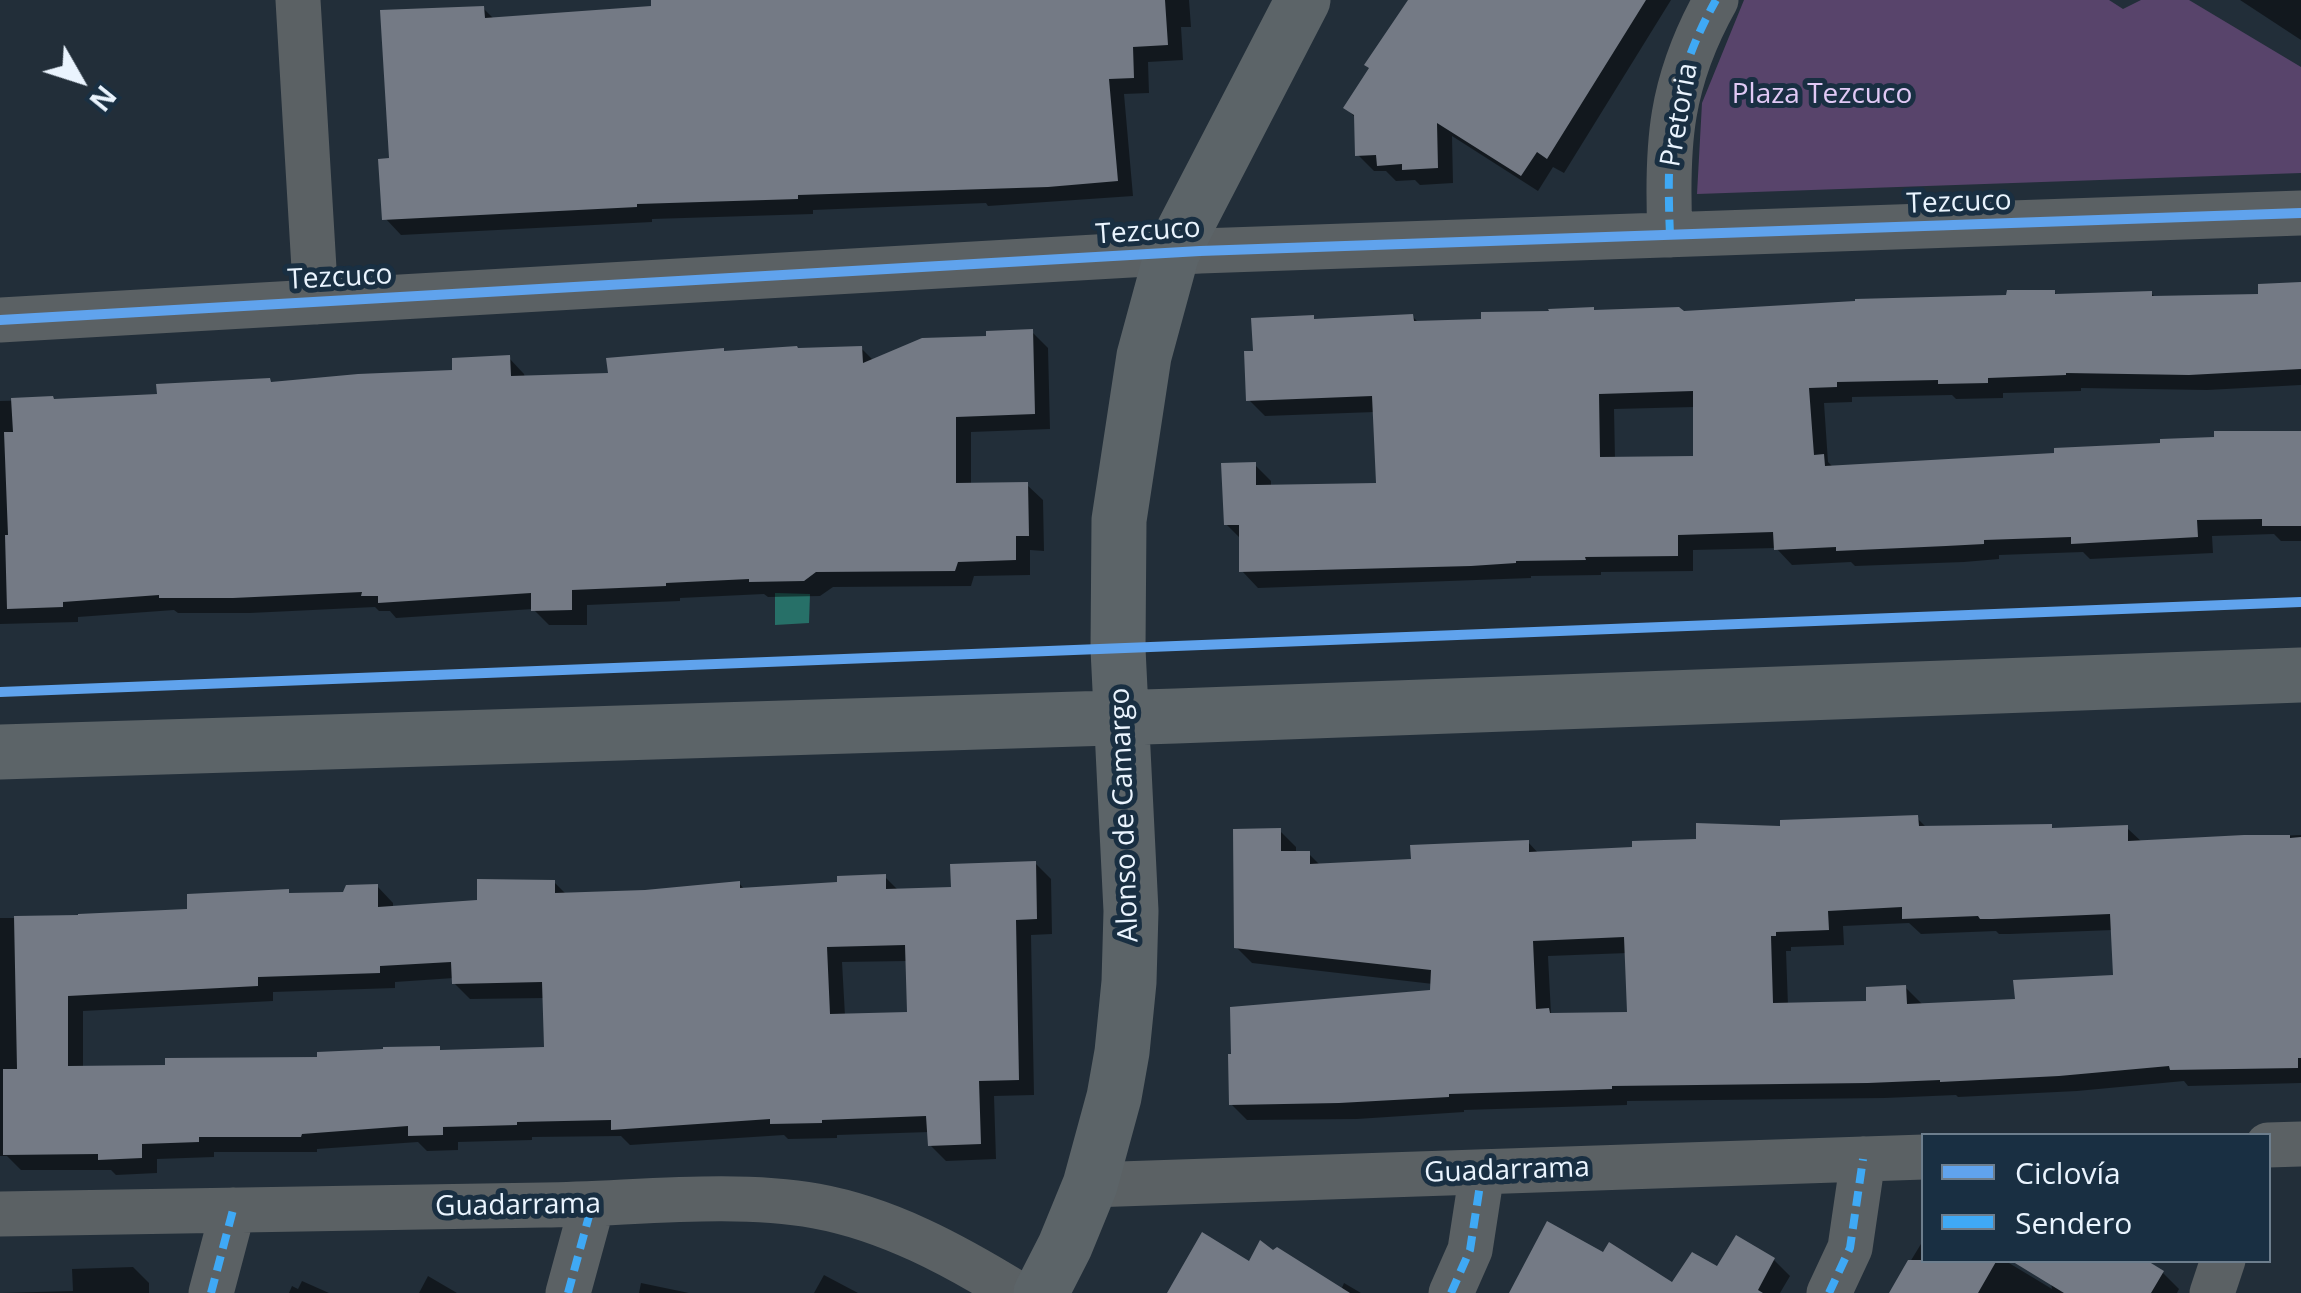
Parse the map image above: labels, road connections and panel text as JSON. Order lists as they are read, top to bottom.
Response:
{
  "streets": {
    "main road": ["Alonso de Camargo"],
    "street": ["Pretoria", "Tezcuco", "Guadarrama"]
  },
  "crossings": [
    ["Pretoria", "Tezcuco"],
    ["Tezcuco", "Alonso de Camargo"],
    ["Alonso de Camargo", "Guadarrama"]
  ],
  "parks": ["Plaza Tezcuco"],
  "legend": ["Ciclovía", "Sendero"],
  "north": "bottom right"
}
